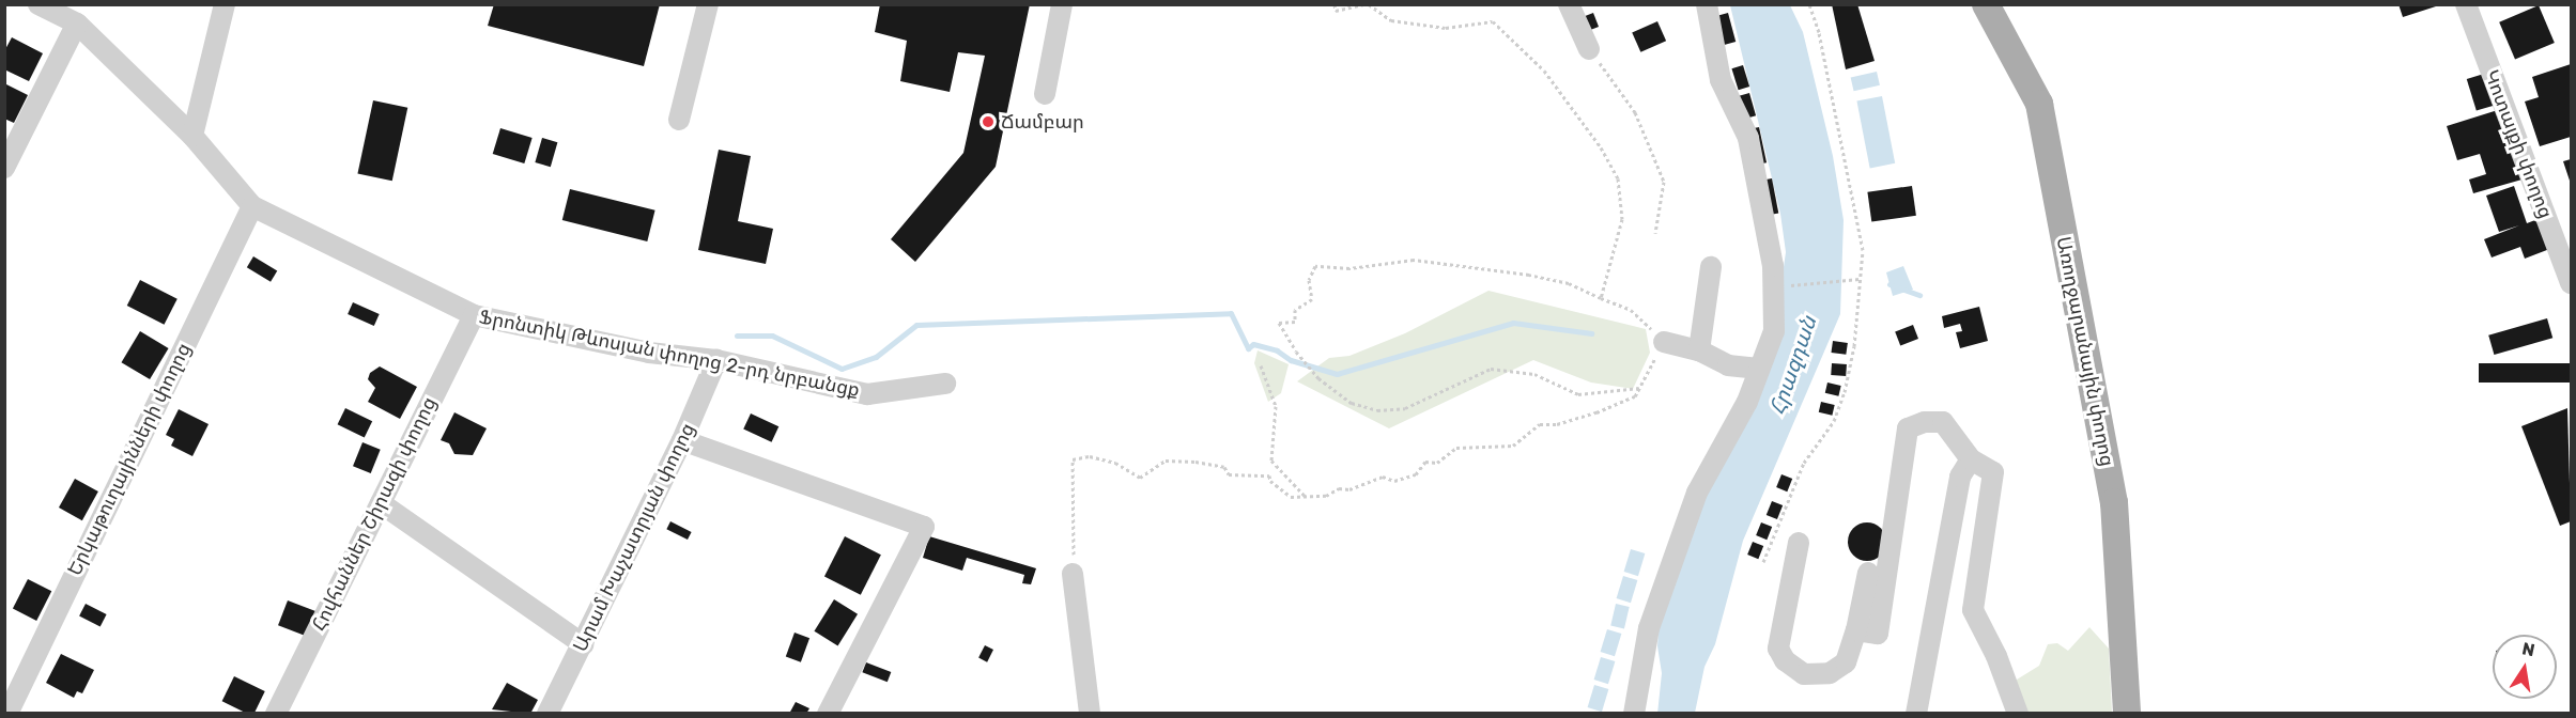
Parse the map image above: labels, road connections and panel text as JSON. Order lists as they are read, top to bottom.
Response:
{
  "streets": {
    "main road": ["Առողջարանային փողոց"],
    "street": [
      "Կոտայքի փողոց",
      "Ֆրոնտիկ Թևոսյան փողոց 2-րդ նրբանցք",
      "Երկաթուղայինների փողոց",
      "Հովհաններ Շիրազի փողոց",
      "Արամ Խաչատրյան փողոց"
    ]
  },
  "crossings": [
    ["Ֆրոնտիկ Թևոսյան փողոց 2-րդ նրբանցք", "Երկաթուղայինների փողոց"],
    ["Ֆրոնտիկ Թևոսյան փողոց 2-րդ նրբանցք", "Հովհաններ Շիրազի փողոց"],
    ["Ֆրոնտիկ Թևոսյան փողոց 2-րդ նրբանցք", "Արամ Խաչատրյան փողոց"]
  ],
  "water": ["Հրազդան"],
  "places": ["Ճամբար"],
  "north": "top"
}
